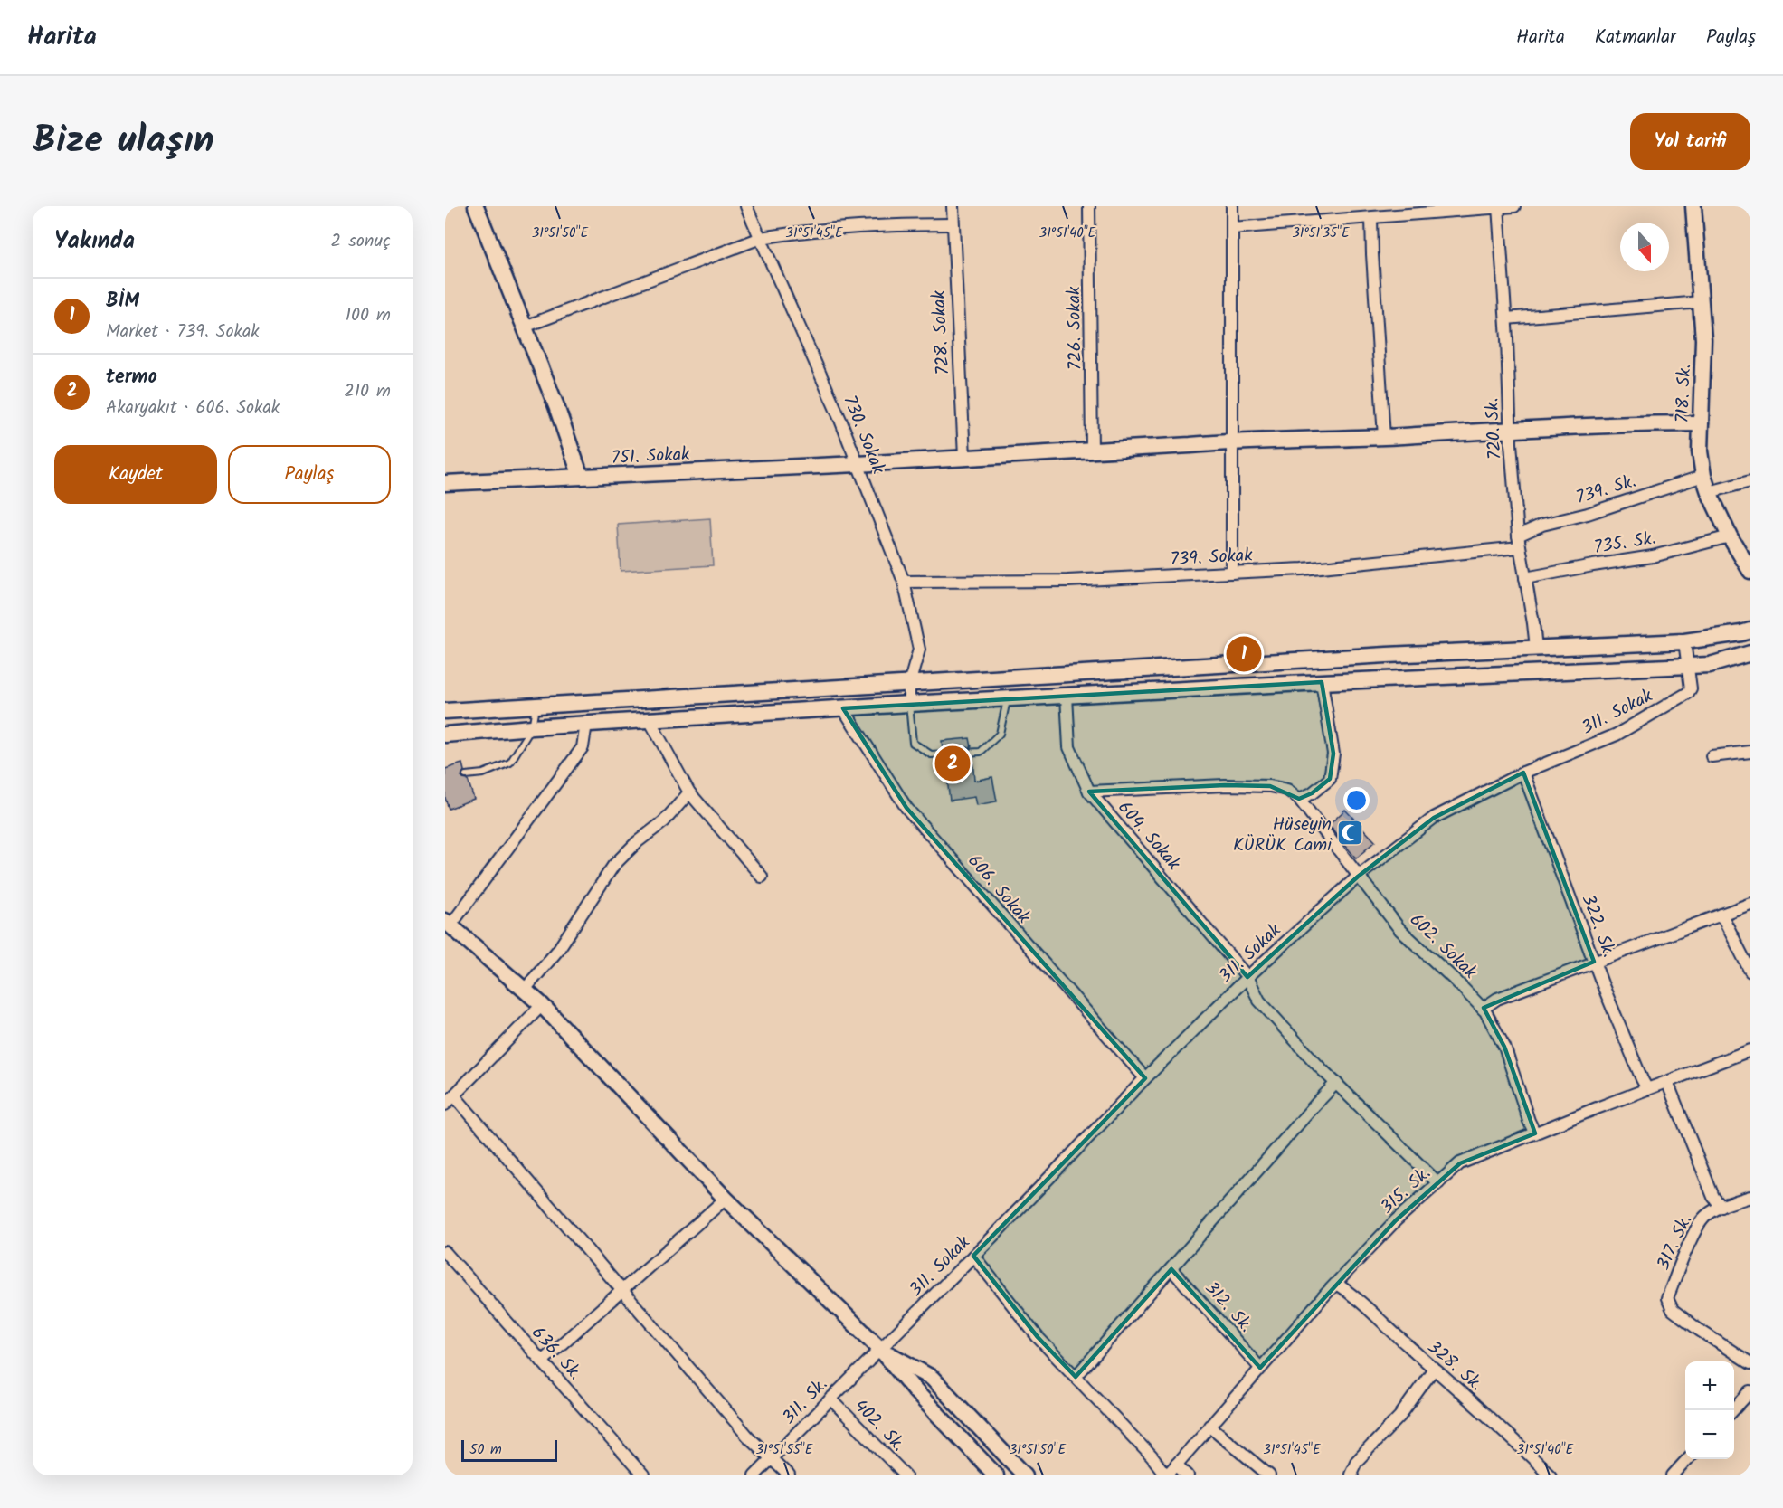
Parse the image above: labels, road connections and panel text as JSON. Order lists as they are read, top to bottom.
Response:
{
  "streets": {
    "street": [
      "726. Sokak",
      "728. Sokak",
      "718. Sk.",
      "720. Sk.",
      "730. Sokak",
      "751. Sokak",
      "739. Sk.",
      "735. Sk.",
      "739. Sokak",
      "311. Sokak",
      "604. Sokak",
      "606. Sokak",
      "322. Sk.",
      "602. Sokak",
      "315. Sk.",
      "317. Sk.",
      "312. Sk.",
      "636. Sk.",
      "328. Sk.",
      "311. Sk.",
      "402. Sk."
    ]
  },
  "crossings": [
    ["726. Sokak", "751. Sokak"],
    ["728. Sokak", "751. Sokak"],
    ["718. Sk.", "751. Sokak"],
    ["718. Sk.", "739. Sk."],
    ["718. Sk.", "735. Sk."],
    ["720. Sk.", "751. Sokak"],
    ["720. Sk.", "739. Sk."],
    ["720. Sk.", "735. Sk."],
    ["720. Sk.", "739. Sokak"],
    ["730. Sokak", "751. Sokak"],
    ["730. Sokak", "739. Sokak"],
    ["311. Sokak", "604. Sokak"],
    ["311. Sokak", "606. Sokak"],
    ["311. Sokak", "322. Sk."],
    ["311. Sokak", "602. Sokak"],
    ["311. Sokak", "311. Sk."],
    ["604. Sokak", "315. Sk."],
    ["322. Sk.", "315. Sk."],
    ["602. Sokak", "315. Sk."],
    ["315. Sk.", "312. Sk."],
    ["315. Sk.", "328. Sk."],
    ["311. Sk.", "402. Sk."]
  ],
  "places": {
    "mosque": ["Hüseyin KÜRÜK Cami"]
  },
  "scale_bar": "50 m",
  "north": "bottom",
  "page": {
    "header": "Harita",
    "nav": ["Harita", "Katmanlar", "Paylaş"],
    "title": "Bize ulaşın",
    "buttons": [
      "Yol tarifi",
      ["Kaydet", "Paylaş"]
    ],
    "heading": ["Yakında", "2 sonuç"],
    "list": [
      {
        "mark": "1",
        "name": "BİM",
        "note": "Market · 739. Sokak",
        "value": "100 m"
      },
      {
        "mark": "2",
        "name": "termo",
        "note": "Akaryakıt · 606. Sokak",
        "value": "210 m"
      }
    ],
    "pins": ["1", "2"],
    "map_buttons": ["+", "−"],
    "scale": "50 m"
  },
  "coordinates": [
    "31°51'50\"E",
    "31°51'45\"E",
    "31°51'40\"E",
    "31°51'35\"E",
    "31°51'55\"E"
  ]
}
